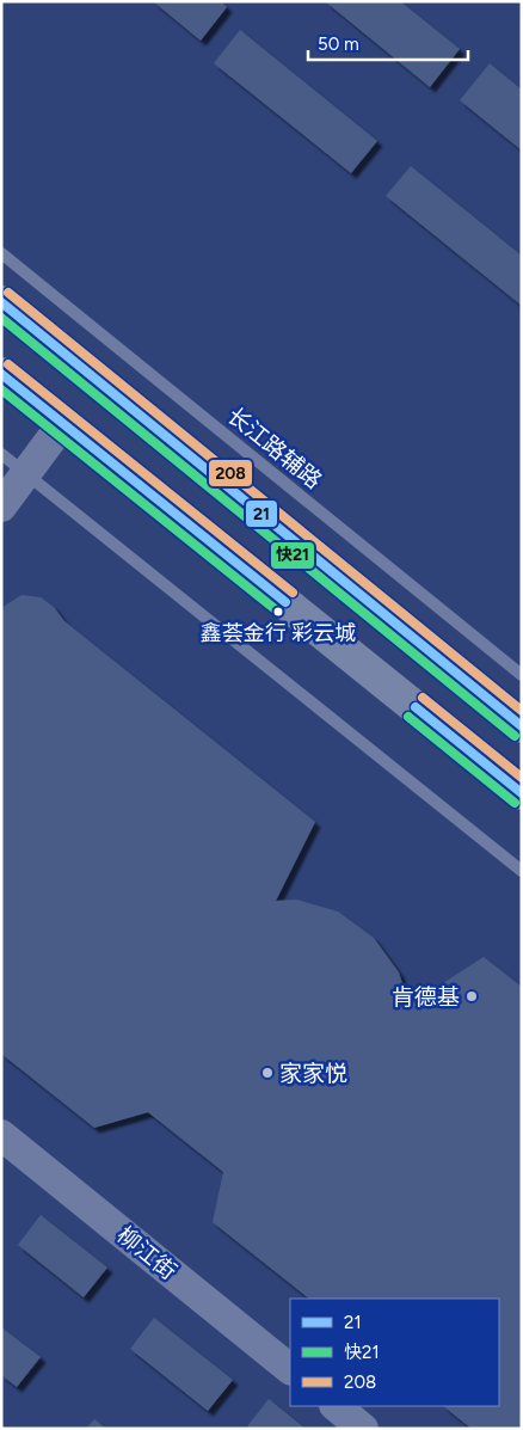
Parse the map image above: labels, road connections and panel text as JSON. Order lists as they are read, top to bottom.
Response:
{
  "streets": {
    "street": ["柳江街"],
    "lane": ["长江路辅路"]
  },
  "places": ["鑫荟金行 彩云城", "肯德基", "家家悦"],
  "lines": ["transit line 208", "transit line 21", "transit line 快21"],
  "legend": ["21", "快21", "208"],
  "scale_bar": "50 m"
}
